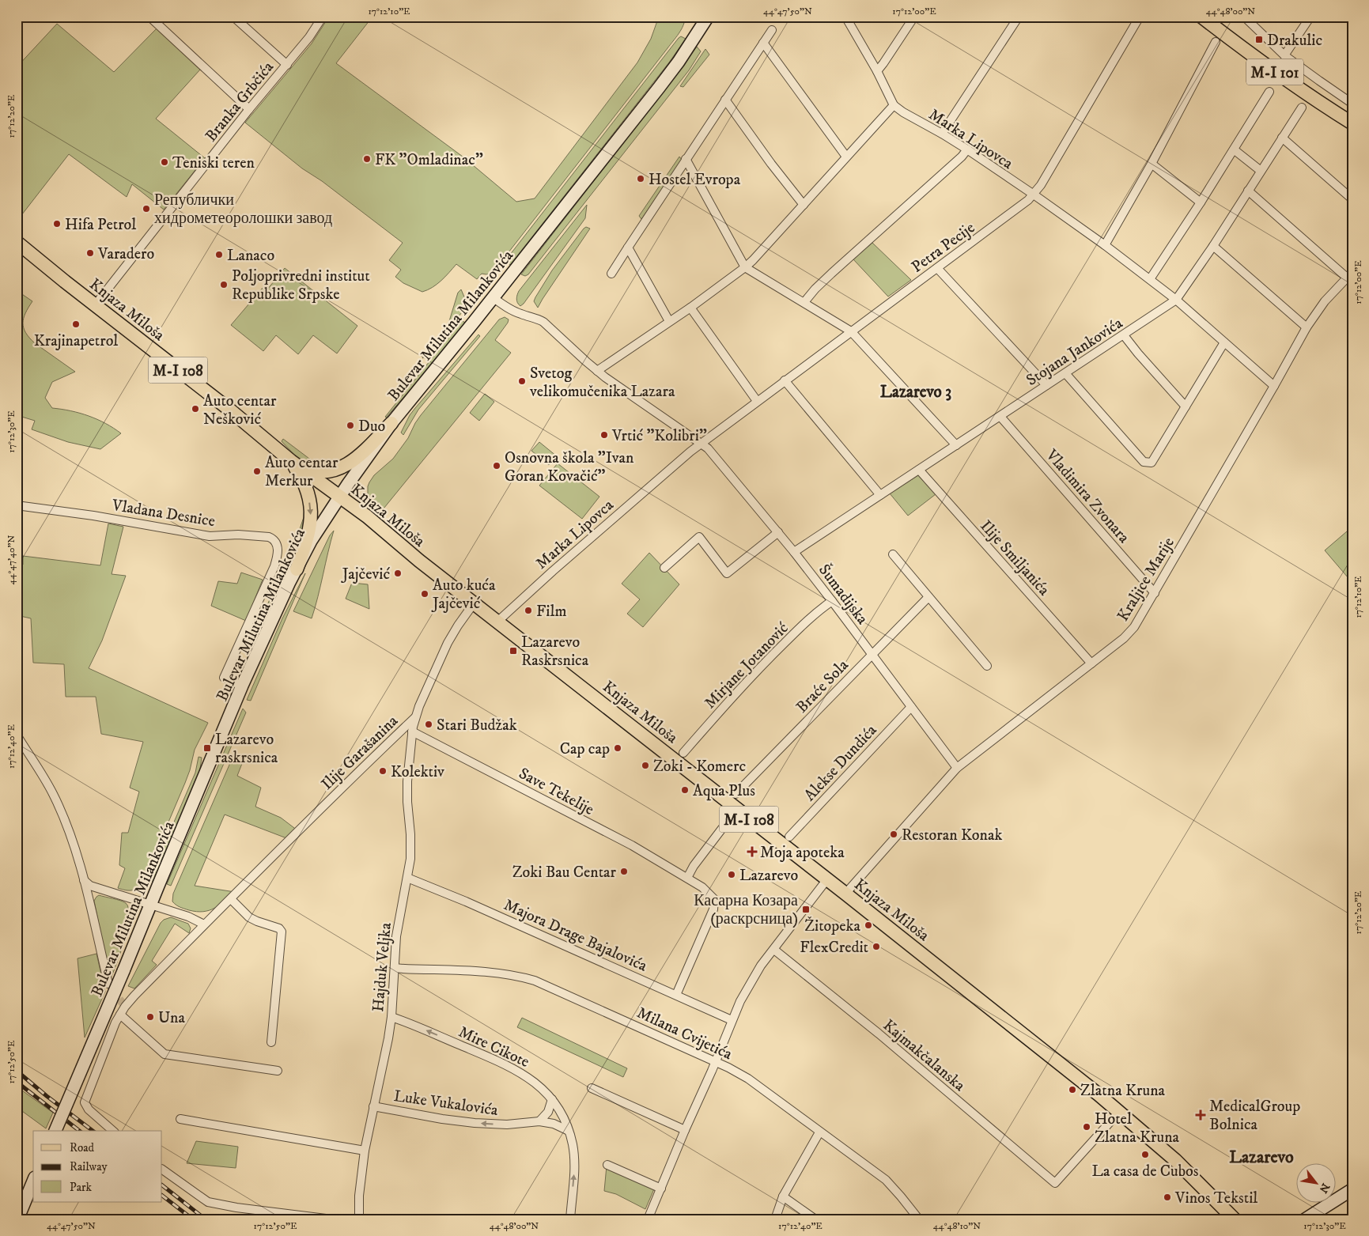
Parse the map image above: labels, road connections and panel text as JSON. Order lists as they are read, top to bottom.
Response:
{
  "streets": {
    "main road": ["M-I 101", "Knjaza Miloša", "M-I 108"],
    "street": [
      "Branka Grbčića",
      "Marka Lipovca",
      "Petra Pecije",
      "Bulevar Milutina Milankovića",
      "Stojana Jankovića",
      "Vladimira Zvonara",
      "Vladana Desnice",
      "Ilije Smiljanića",
      "Kraljice Marije",
      "Šumadijska",
      "Mirjane Jotanović",
      "Braće Sola",
      "Ilije Garašanina",
      "Alekse Dundića",
      "Save Tekelije",
      "Majora Drage Bajalovića",
      "Hajduk Veljka",
      "Milana Cvijetića",
      "Mire Cikote",
      "Kajmakčalanska",
      "Luke Vukalovića"
    ]
  },
  "crossings": [
    ["Branka Grbčića", "Knjaza Miloša"],
    ["Marka Lipovca", "Petra Pecije"],
    ["Marka Lipovca", "Knjaza Miloša"],
    ["Marka Lipovca", "Stojana Jankovića"],
    ["Marka Lipovca", "Kraljice Marije"],
    ["Marka Lipovca", "Šumadijska"],
    ["Petra Pecije", "Šumadijska"],
    ["Knjaza Miloša", "Bulevar Milutina Milankovića"],
    ["Knjaza Miloša", "Kraljice Marije"],
    ["Knjaza Miloša", "Ilije Garašanina"],
    ["Knjaza Miloša", "Kajmakčalanska"],
    ["Bulevar Milutina Milankovića", "Vladana Desnice"],
    ["Stojana Jankovića", "Vladimira Zvonara"],
    ["Stojana Jankovića", "Ilije Smiljanića"],
    ["Stojana Jankovića", "Šumadijska"],
    ["Vladimira Zvonara", "Kraljice Marije"],
    ["Ilije Smiljanića", "Kraljice Marije"],
    ["Kraljice Marije", "Šumadijska"],
    ["Šumadijska", "Mirjane Jotanović"],
    ["Šumadijska", "Braće Sola"],
    ["Šumadijska", "Alekse Dundića"],
    ["Ilije Garašanina", "Hajduk Veljka"],
    ["Save Tekelije", "Majora Drage Bajalovića"],
    ["Save Tekelije", "Hajduk Veljka"],
    ["Majora Drage Bajalovića", "Hajduk Veljka"],
    ["Hajduk Veljka", "Milana Cvijetića"],
    ["Hajduk Veljka", "Mire Cikote"],
    ["Hajduk Veljka", "Luke Vukalovića"],
    ["Mire Cikote", "Luke Vukalovića"]
  ],
  "one_way": ["Mire Cikote", "Luke Vukalovića"],
  "districts": ["Lazarevo 3", "Lazarevo"],
  "places": {
    "transit": [
      "Drakulic",
      "Lazarevo Raskrsnica",
      "Lazarevo raskrsnica",
      "Касарна Козара (раскрсница)"
    ],
    "other": [
      "FK \"Omladinac\"",
      "Teniski teren",
      "Hostel Evropa",
      "Републички хидрометеоролошки завод",
      "Hifa Petrol",
      "Varadero",
      "Lanaco",
      "Poljoprivredni institut Republike Srpske",
      "Krajinapetrol",
      "Svetog velikomučenika Lazara",
      "Auto centar Nešković",
      "Duo",
      "Vrtić \"Kolibri\"",
      "Osnovna škola \"Ivan Goran Kovačić\"",
      "Auto centar Merkur",
      "Jajčević",
      "Auto kuća Jajčević",
      "Film",
      "Stari Budžak",
      "Cap cap",
      "Zoki - Komerc",
      "Kolektiv",
      "Aqua Plus",
      "Restoran Konak",
      "Zoki Bau Centar",
      "Lazarevo",
      "Žitopeka",
      "FlexCredit",
      "Una",
      "Zlatna Kruna",
      "Hotel Zlatna Kruna",
      "La casa de Cubos",
      "Vinos Tekstil"
    ],
    "health": ["Moja apoteka", "MedicalGroup Bolnica"]
  },
  "legend": ["Road", "Railway", "Park"],
  "north": "bottom right",
  "coordinates": [
    "17°12'10\"E",
    "44°47'50\"N",
    "17°12'00\"E",
    "44°48'00\"N",
    "17°12'20\"E",
    "17°12'30\"E",
    "44°47'40\"N",
    "17°12'40\"E",
    "17°12'50\"E",
    "44°48'10\"N"
  ]
}
